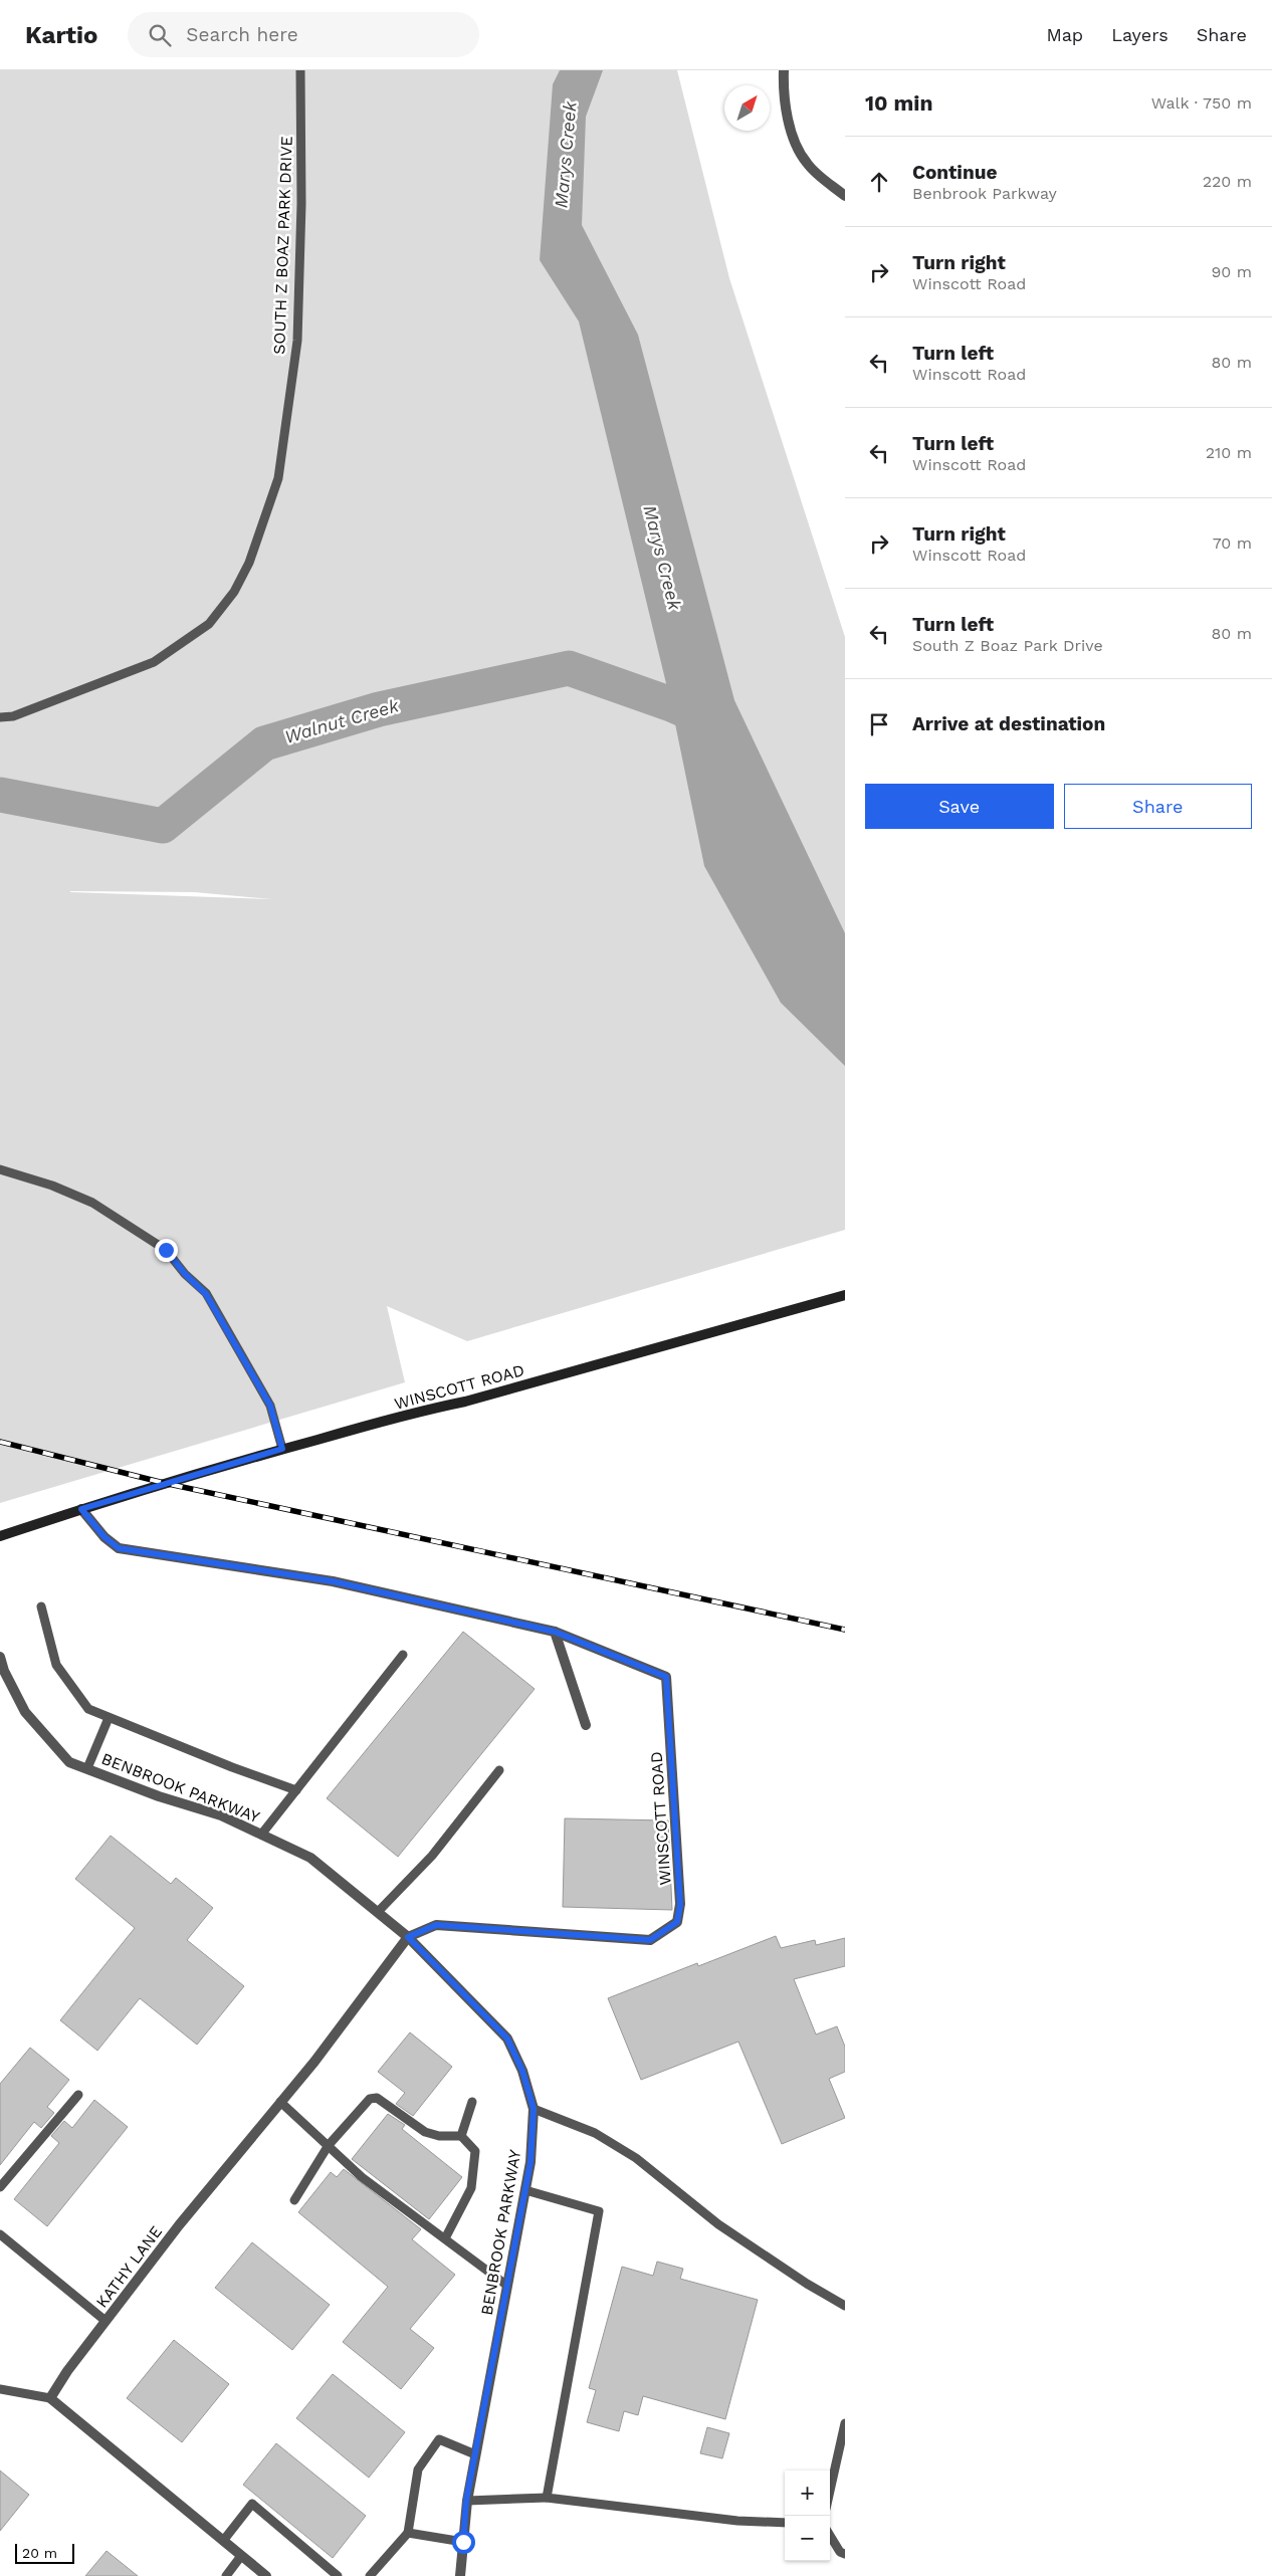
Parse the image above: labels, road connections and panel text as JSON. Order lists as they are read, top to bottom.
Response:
{
  "streets": {
    "main road": ["WINSCOTT ROAD"],
    "street": ["BENBROOK PARKWAY", "KATHY LANE"],
    "lane": ["SOUTH Z BOAZ PARK DRIVE"]
  },
  "crossings": [
    ["WINSCOTT ROAD", "BENBROOK PARKWAY"],
    ["WINSCOTT ROAD", "KATHY LANE"],
    ["BENBROOK PARKWAY", "KATHY LANE"]
  ],
  "water": ["Marys Creek", "Walnut Creek"],
  "scale_bar": "20 m",
  "north": "top right",
  "page": {
    "header": "Kartio",
    "search": "Search here",
    "nav": ["Map", "Layers", "Share"],
    "heading": ["10 min", "Walk · 750 m"],
    "list": [
      ["Continue", "Benbrook Parkway", "220 m"],
      ["Turn right", "Winscott Road", "90 m"],
      ["Turn left", "Winscott Road", "80 m"],
      ["Turn left", "Winscott Road", "210 m"],
      ["Turn right", "Winscott Road", "70 m"],
      ["Turn left", "South Z Boaz Park Drive", "80 m"],
      "Arrive at destination"
    ],
    "buttons": ["Save", "Share"],
    "map_buttons": ["+", "−"],
    "scale": "20 m"
  }
}
